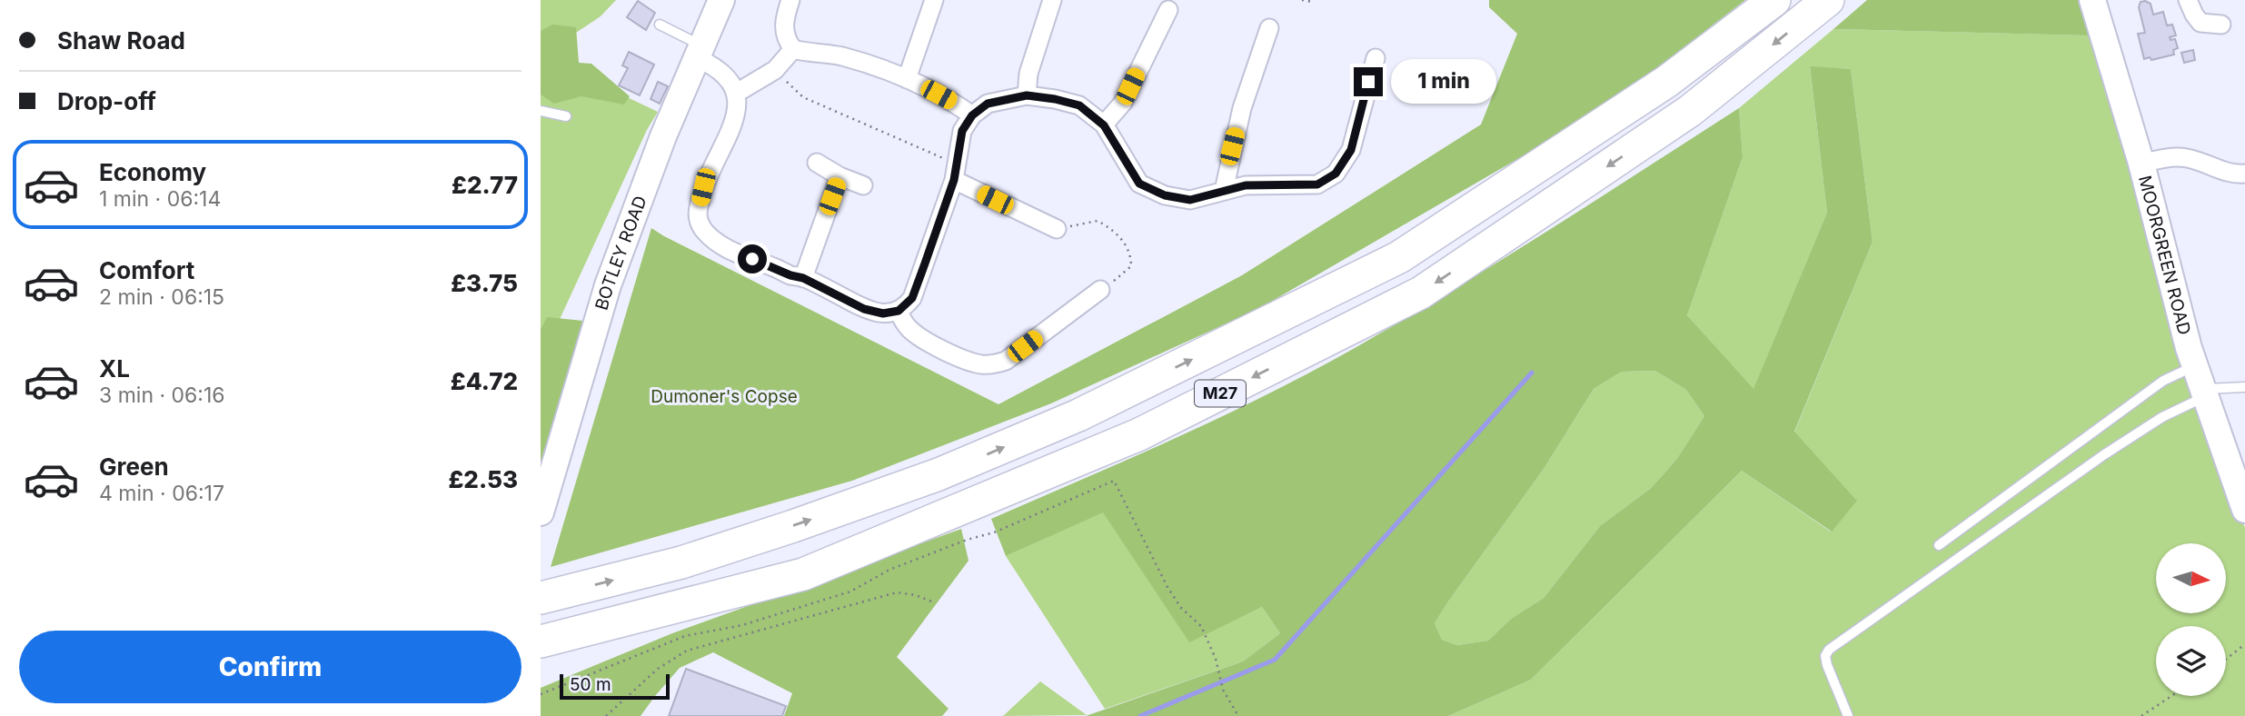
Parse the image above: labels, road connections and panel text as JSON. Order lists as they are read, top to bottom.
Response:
{
  "streets": {
    "highway": ["M27"],
    "main road": ["BOTLEY ROAD", "MOORGREEN ROAD"]
  },
  "parks": ["Dumoner's Copse"],
  "scale_bar": "50 m",
  "north": "right",
  "page": {
    "banner": ["Shaw Road", "Drop-off"],
    "bubble": "1 min",
    "list": [
      {
        "name": "Economy",
        "note": "1 min · 06:14",
        "value": "£2.77"
      },
      {
        "name": "Comfort",
        "note": "2 min · 06:15",
        "value": "£3.75"
      },
      {
        "name": "XL",
        "note": "3 min · 06:16",
        "value": "£4.72"
      },
      {
        "name": "Green",
        "note": "4 min · 06:17",
        "value": "£2.53"
      }
    ],
    "buttons": "Confirm",
    "scale": "50 m"
  }
}
